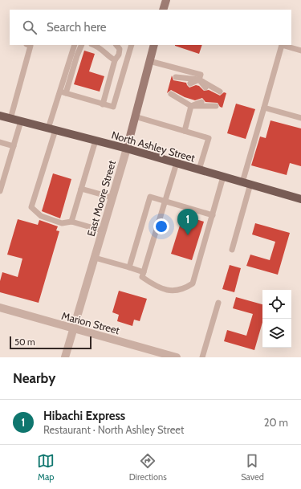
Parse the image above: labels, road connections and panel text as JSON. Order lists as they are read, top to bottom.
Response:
{
  "streets": {
    "main road": ["North Ashley Street"],
    "street": ["East Moore Street", "Marion Street"]
  },
  "crossings": [
    ["North Ashley Street", "East Moore Street"],
    ["East Moore Street", "Marion Street"]
  ],
  "scale_bar": "50 m",
  "page": {
    "search": "Search here",
    "pins": "1",
    "scale": "50 m",
    "heading": "Nearby",
    "list": [
      {
        "mark": "1",
        "name": "Hibachi Express",
        "note": "Restaurant · North Ashley Street",
        "value": "20 m"
      }
    ],
    "nav": ["Map", "Directions", "Saved"]
  }
}
